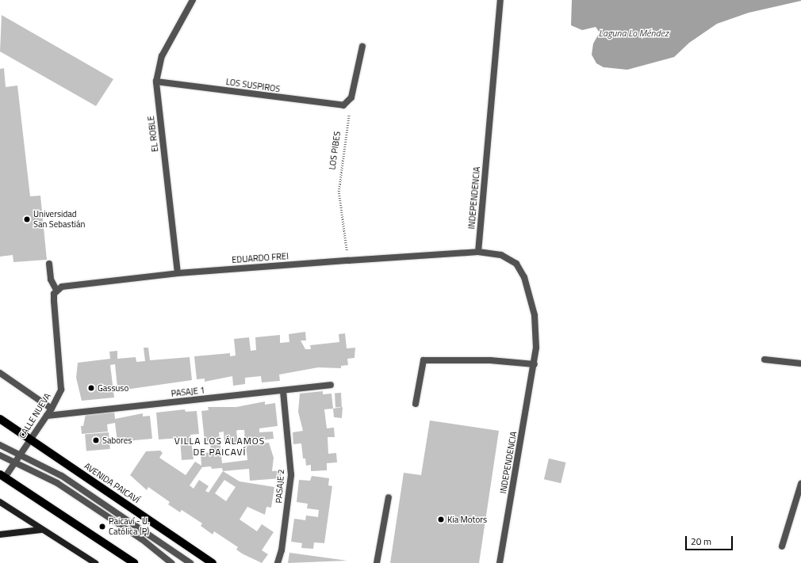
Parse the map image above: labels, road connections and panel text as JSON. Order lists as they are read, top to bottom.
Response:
{
  "streets": {
    "main road": ["AVENIDA PAICAVÍ"],
    "street": [
      "LOS SUSPIROS",
      "EL ROBLE",
      "INDEPENDENCIA",
      "EDUARDO FREI",
      "PASAJE 1",
      "CALLE NUEVA",
      "PASAJE 2"
    ],
    "path": ["LOS PIBES"]
  },
  "crossings": [
    ["LOS SUSPIROS", "EL ROBLE"],
    ["LOS SUSPIROS", "LOS PIBES"],
    ["EL ROBLE", "EDUARDO FREI"],
    ["LOS PIBES", "EDUARDO FREI"],
    ["INDEPENDENCIA", "EDUARDO FREI"],
    ["EDUARDO FREI", "CALLE NUEVA"],
    ["PASAJE 1", "CALLE NUEVA"],
    ["PASAJE 1", "PASAJE 2"],
    ["CALLE NUEVA", "AVENIDA PAICAVÍ"]
  ],
  "districts": ["VILLA LOS ÁLAMOS DE PAICAVÍ"],
  "water": ["Laguna Lo Méndez"],
  "places": [
    "Universidad San Sebastián",
    "Gassuso",
    "Sabores",
    "Kia Motors",
    "Paicaví - U. Católica (P)"
  ],
  "scale_bar": "20 m"
}
